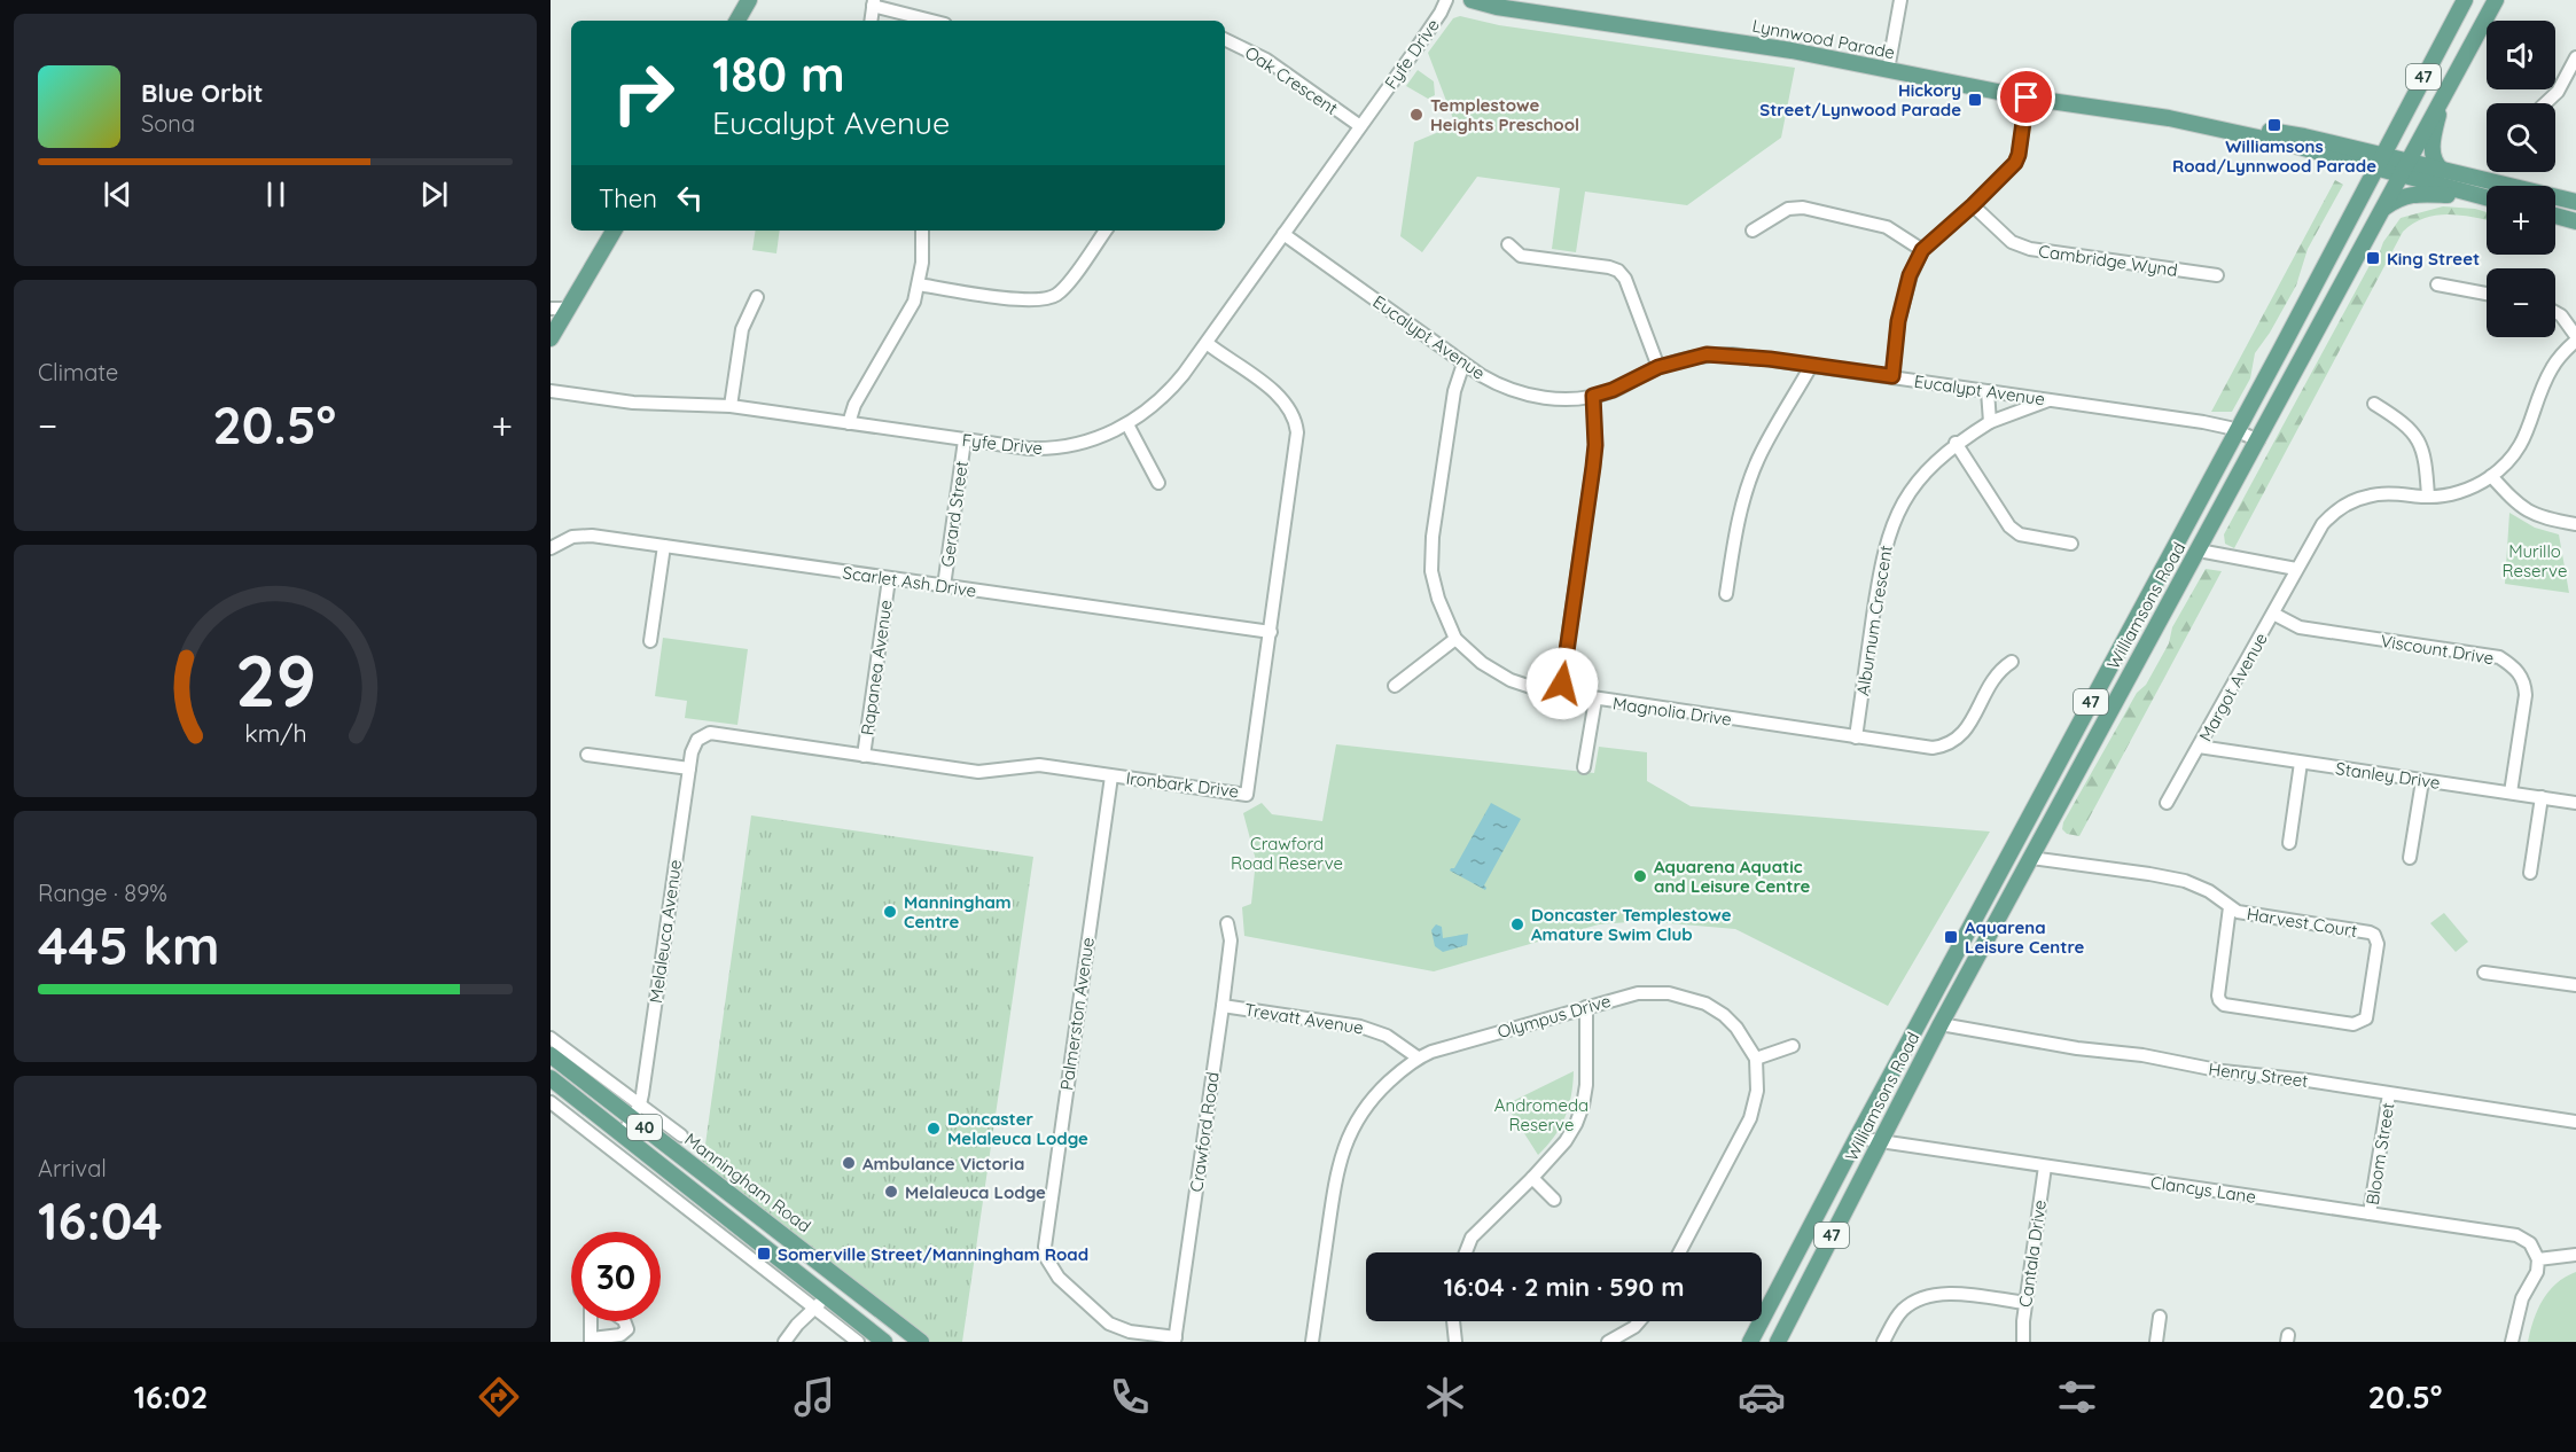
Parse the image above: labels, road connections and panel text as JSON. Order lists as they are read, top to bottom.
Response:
{
  "streets": {
    "main road": [
      "Lynnwood Parade",
      "47",
      "Williamsons Road",
      "40",
      "Manningham Road"
    ],
    "street": [
      "Fyfe Drive",
      "Oak Crescent",
      "Cambridge Wynd",
      "Eucalypt Avenue",
      "Gerard Street",
      "Scarlet Ash Drive",
      "Alburnum Crescent",
      "Viscount Drive",
      "Rapanea Avenue",
      "Margot Avenue",
      "Magnolia Drive",
      "Stanley Drive",
      "Ironbark Drive",
      "Harvest Court",
      "Melaleuca Avenue",
      "Palmerston Avenue",
      "Olympus Drive",
      "Trevatt Avenue",
      "Henry Street",
      "Crawford Road",
      "Bloom Street",
      "Clancys Lane",
      "Cantala Drive"
    ]
  },
  "crossings": [
    ["Lynnwood Parade", "Williamsons Road"],
    ["Fyfe Drive", "Oak Crescent"],
    ["Fyfe Drive", "Eucalypt Avenue"],
    ["Fyfe Drive", "Gerard Street"],
    ["Fyfe Drive", "Ironbark Drive"],
    ["Eucalypt Avenue", "Williamsons Road"],
    ["Eucalypt Avenue", "Alburnum Crescent"],
    ["Eucalypt Avenue", "Magnolia Drive"],
    ["Gerard Street", "Scarlet Ash Drive"],
    ["Scarlet Ash Drive", "Rapanea Avenue"],
    ["Scarlet Ash Drive", "Ironbark Drive"],
    ["Williamsons Road", "Harvest Court"],
    ["Williamsons Road", "Henry Street"],
    ["Williamsons Road", "Clancys Lane"],
    ["Alburnum Crescent", "Magnolia Drive"],
    ["Viscount Drive", "Margot Avenue"],
    ["Viscount Drive", "Stanley Drive"],
    ["Rapanea Avenue", "Ironbark Drive"],
    ["Margot Avenue", "Stanley Drive"],
    ["Ironbark Drive", "Melaleuca Avenue"],
    ["Ironbark Drive", "Palmerston Avenue"],
    ["Melaleuca Avenue", "40"],
    ["Melaleuca Avenue", "Manningham Road"],
    ["Palmerston Avenue", "Crawford Road"],
    ["Olympus Drive", "Trevatt Avenue"],
    ["Trevatt Avenue", "Crawford Road"],
    ["Henry Street", "Bloom Street"],
    ["Bloom Street", "Clancys Lane"],
    ["Clancys Lane", "Cantala Drive"]
  ],
  "parks": ["Murillo Reserve", "Crawford Road Reserve", "Andromeda Reserve"],
  "places": {
    "transit": [
      "Hickory Street/Lynwood Parade",
      "Williamsons Road/Lynnwood Parade",
      "King Street",
      "Aquarena Leisure Centre",
      "Somerville Street/Manningham Road"
    ],
    "other": [
      "Templestowe Heights Preschool",
      "Aquarena Aquatic and Leisure Centre",
      "Manningham Centre",
      "Doncaster Templestowe Amature Swim Club",
      "Doncaster Melaleuca Lodge",
      "Ambulance Victoria",
      "Melaleuca Lodge"
    ]
  },
  "page": {
    "map_buttons": ["+", "−"],
    "turn": ["180 m", "Eucalypt Avenue"],
    "song": ["Blue Orbit", "Sona"],
    "then": "Then",
    "tile": [
      "Climate",
      ["Range · 89%", "445 km"],
      ["Arrival", "16:04"]
    ],
    "heat": ["−", "20.5°", "+"],
    "limit": "30",
    "trip": "16:04 · 2 min · 590 m",
    "tabs": ["16:02", "20.5°"],
    "gauge": ["29", "km/h"]
  }
}
